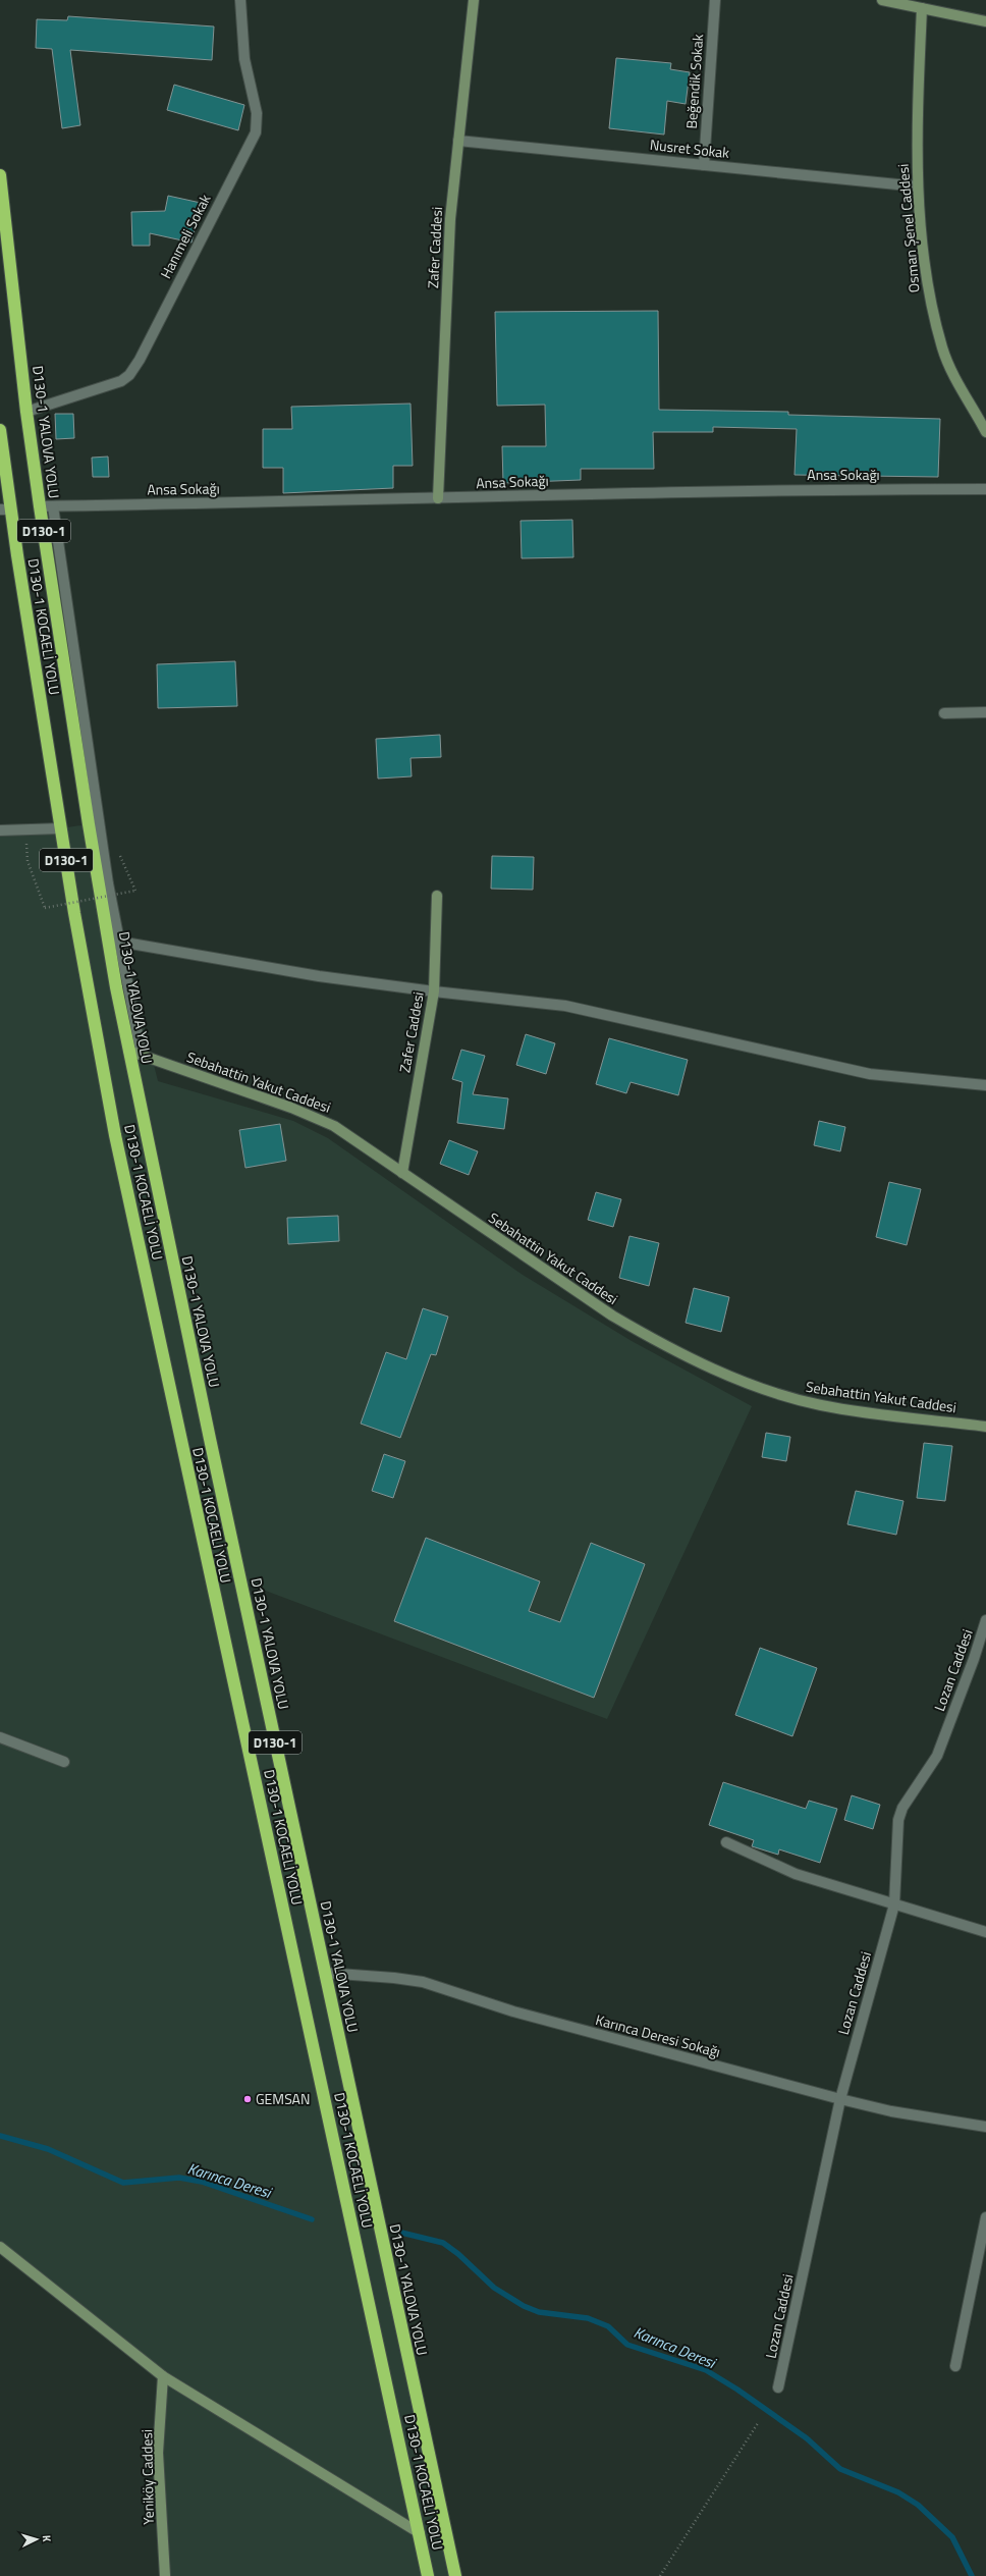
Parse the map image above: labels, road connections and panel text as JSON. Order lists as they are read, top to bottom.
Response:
{
  "streets": {
    "highway": ["D130-1 YALOVA YOLU", "D130-1", "D130-1 KOCAELİ YOLU"],
    "street": [
      "Beğendik Sokak",
      "Nusret Sokak",
      "Osman Şenel Caddesi",
      "Hanımeli Sokak",
      "Zafer Caddesi",
      "Ansa Sokağı",
      "Sebahattin Yakut Caddesi",
      "Lozan Caddesi",
      "Karınca Deresi Sokağı",
      "Yeniköy Caddesi"
    ]
  },
  "crossings": [
    ["Beğendik Sokak", "Nusret Sokak"],
    ["Nusret Sokak", "Osman Şenel Caddesi"],
    ["Nusret Sokak", "Zafer Caddesi"],
    ["Hanımeli Sokak", "D130-1 YALOVA YOLU"],
    ["Zafer Caddesi", "Ansa Sokağı"],
    ["Zafer Caddesi", "Sebahattin Yakut Caddesi"],
    ["D130-1 YALOVA YOLU", "Ansa Sokağı"],
    ["D130-1 YALOVA YOLU", "Sebahattin Yakut Caddesi"],
    ["D130-1 YALOVA YOLU", "Karınca Deresi Sokağı"],
    ["Lozan Caddesi", "Karınca Deresi Sokağı"]
  ],
  "water": ["Karınca Deresi"],
  "places": ["GEMSAN"],
  "north": "right"
}
